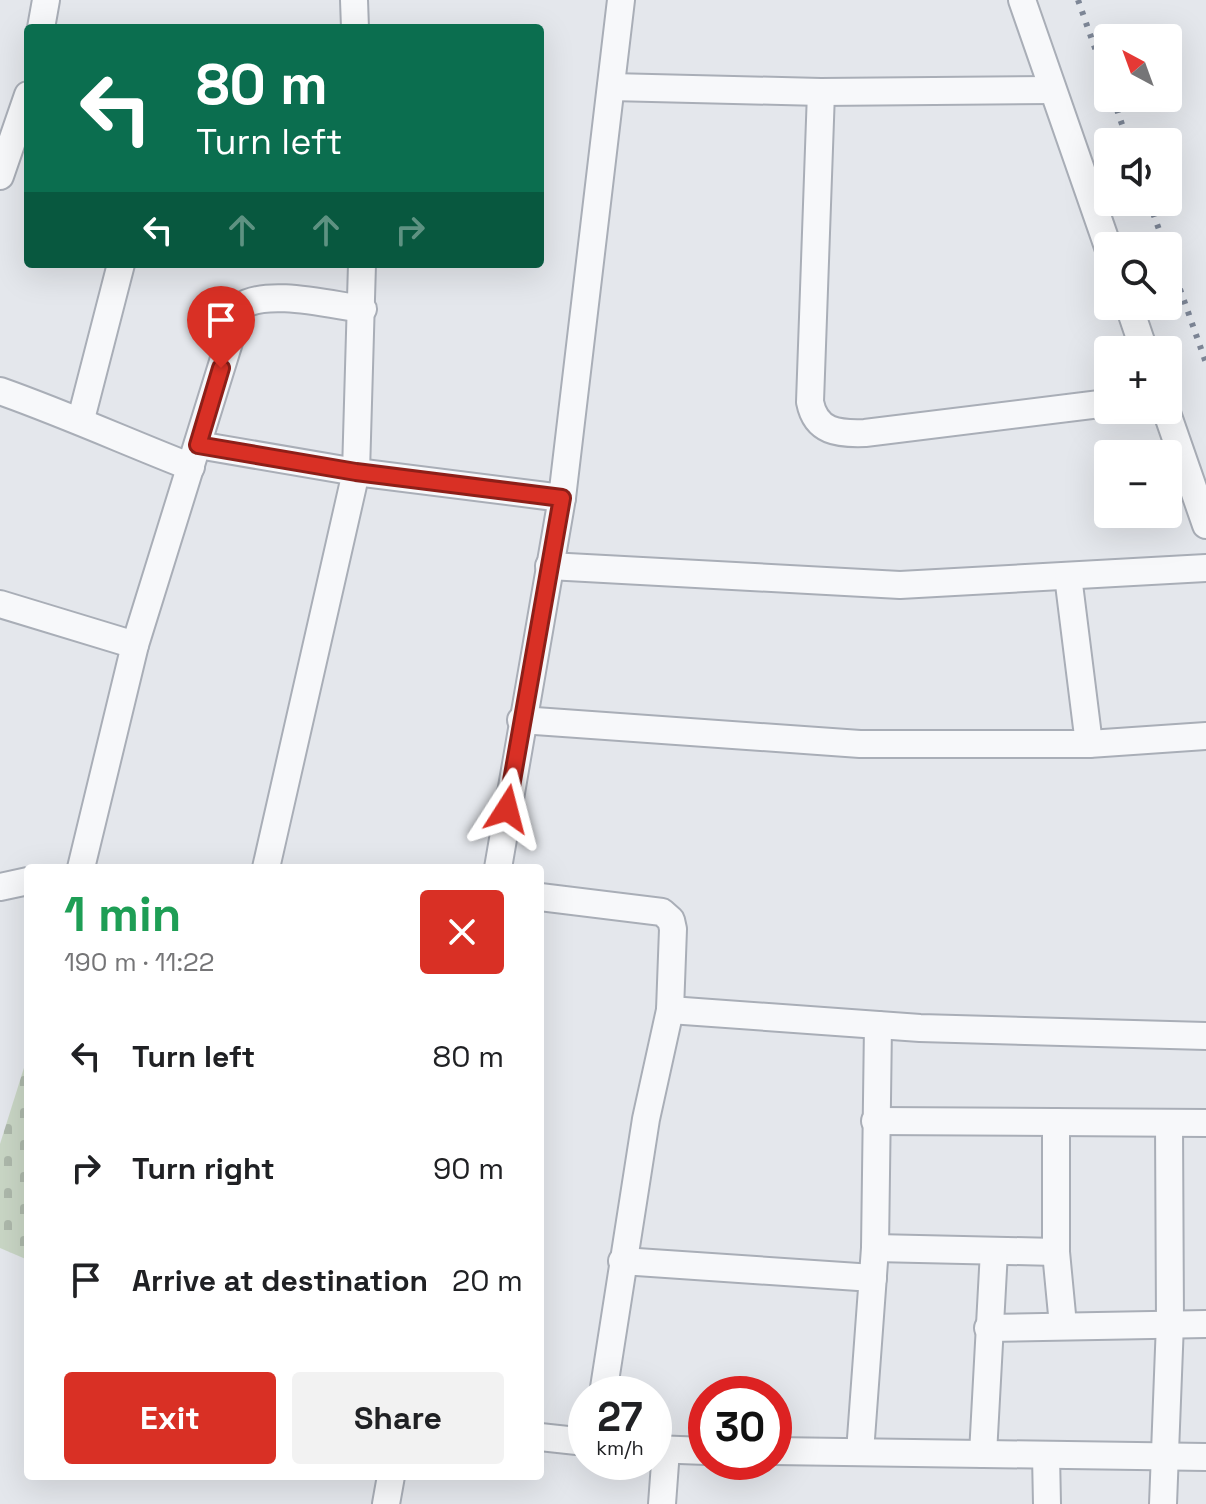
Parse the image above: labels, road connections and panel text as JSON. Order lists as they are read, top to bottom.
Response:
{
  "north": "top left",
  "page": {
    "map_buttons": ["+", "−"],
    "turn": ["80 m", "Turn left"],
    "heading": ["1 min", "190 m · 11:22"],
    "list": [
      {
        "name": "Turn left",
        "value": "80 m"
      },
      {
        "name": "Turn right",
        "value": "90 m"
      },
      {
        "name": "Arrive at destination",
        "value": "20 m"
      }
    ],
    "buttons": ["Exit", "Share"],
    "speed": "27 km/h",
    "limit": "30"
  }
}
